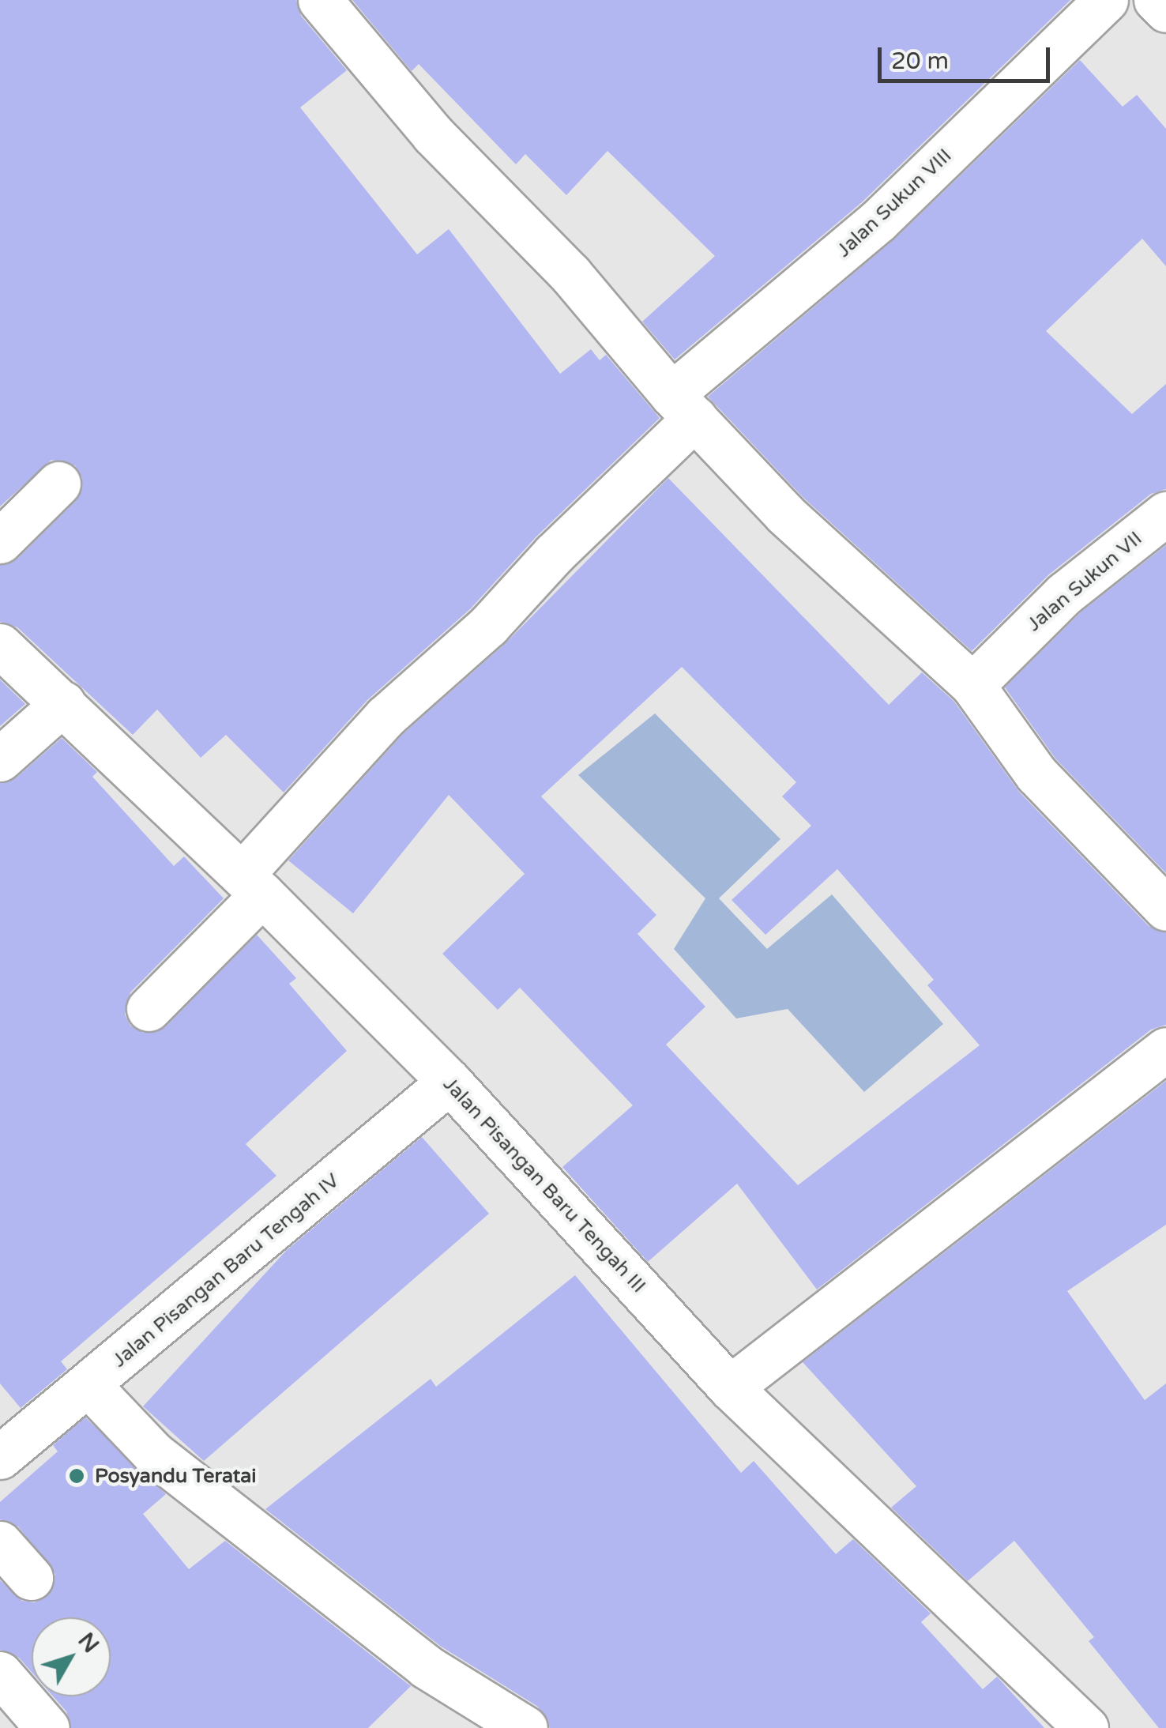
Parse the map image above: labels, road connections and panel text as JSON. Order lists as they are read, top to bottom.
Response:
{
  "streets": {
    "street": [
      "Jalan Sukun VIII",
      "Jalan Sukun VII",
      "Jalan Pisangan Baru Tengah III",
      "Jalan Pisangan Baru Tengah IV"
    ]
  },
  "crossings": [
    ["Jalan Sukun VIII", "Jalan Pisangan Baru Tengah III"],
    ["Jalan Pisangan Baru Tengah III", "Jalan Pisangan Baru Tengah IV"]
  ],
  "places": ["Posyandu Teratai"],
  "scale_bar": "20 m",
  "north": "top right"
}
